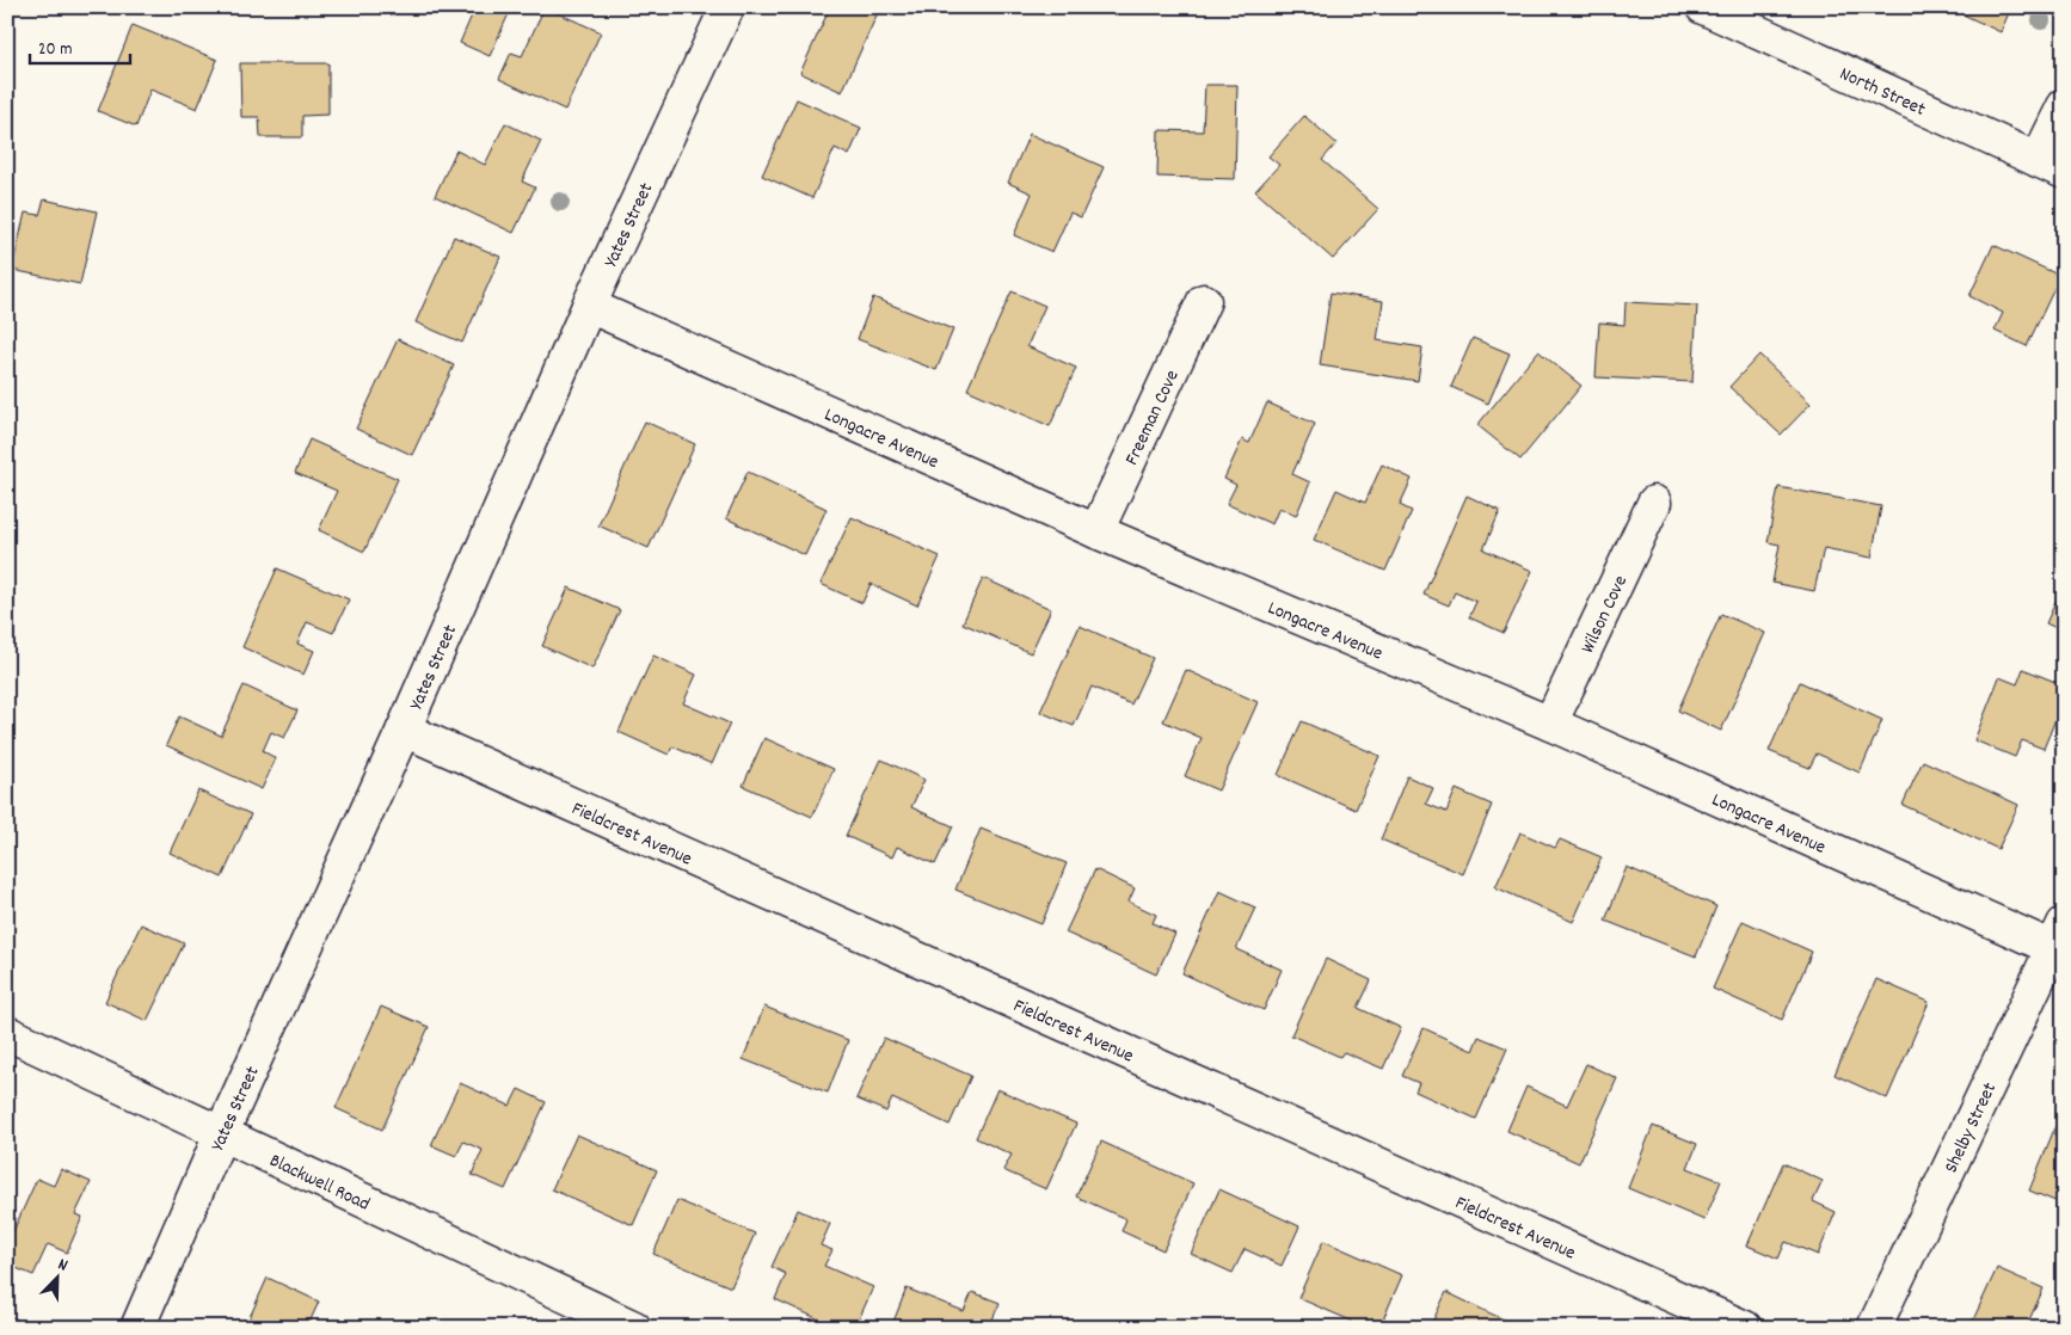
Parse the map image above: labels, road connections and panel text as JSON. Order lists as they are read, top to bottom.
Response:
{
  "streets": {
    "street": [
      "North Street",
      "Yates Street",
      "Freeman Cove",
      "Longacre Avenue",
      "Wilson Cove",
      "Fieldcrest Avenue",
      "Shelby Street",
      "Blackwell Road"
    ]
  },
  "crossings": [
    ["Yates Street", "Longacre Avenue"],
    ["Yates Street", "Fieldcrest Avenue"],
    ["Yates Street", "Blackwell Road"],
    ["Freeman Cove", "Longacre Avenue"],
    ["Longacre Avenue", "Wilson Cove"],
    ["Longacre Avenue", "Shelby Street"]
  ],
  "scale_bar": "20 m",
  "north": "top right"
}
